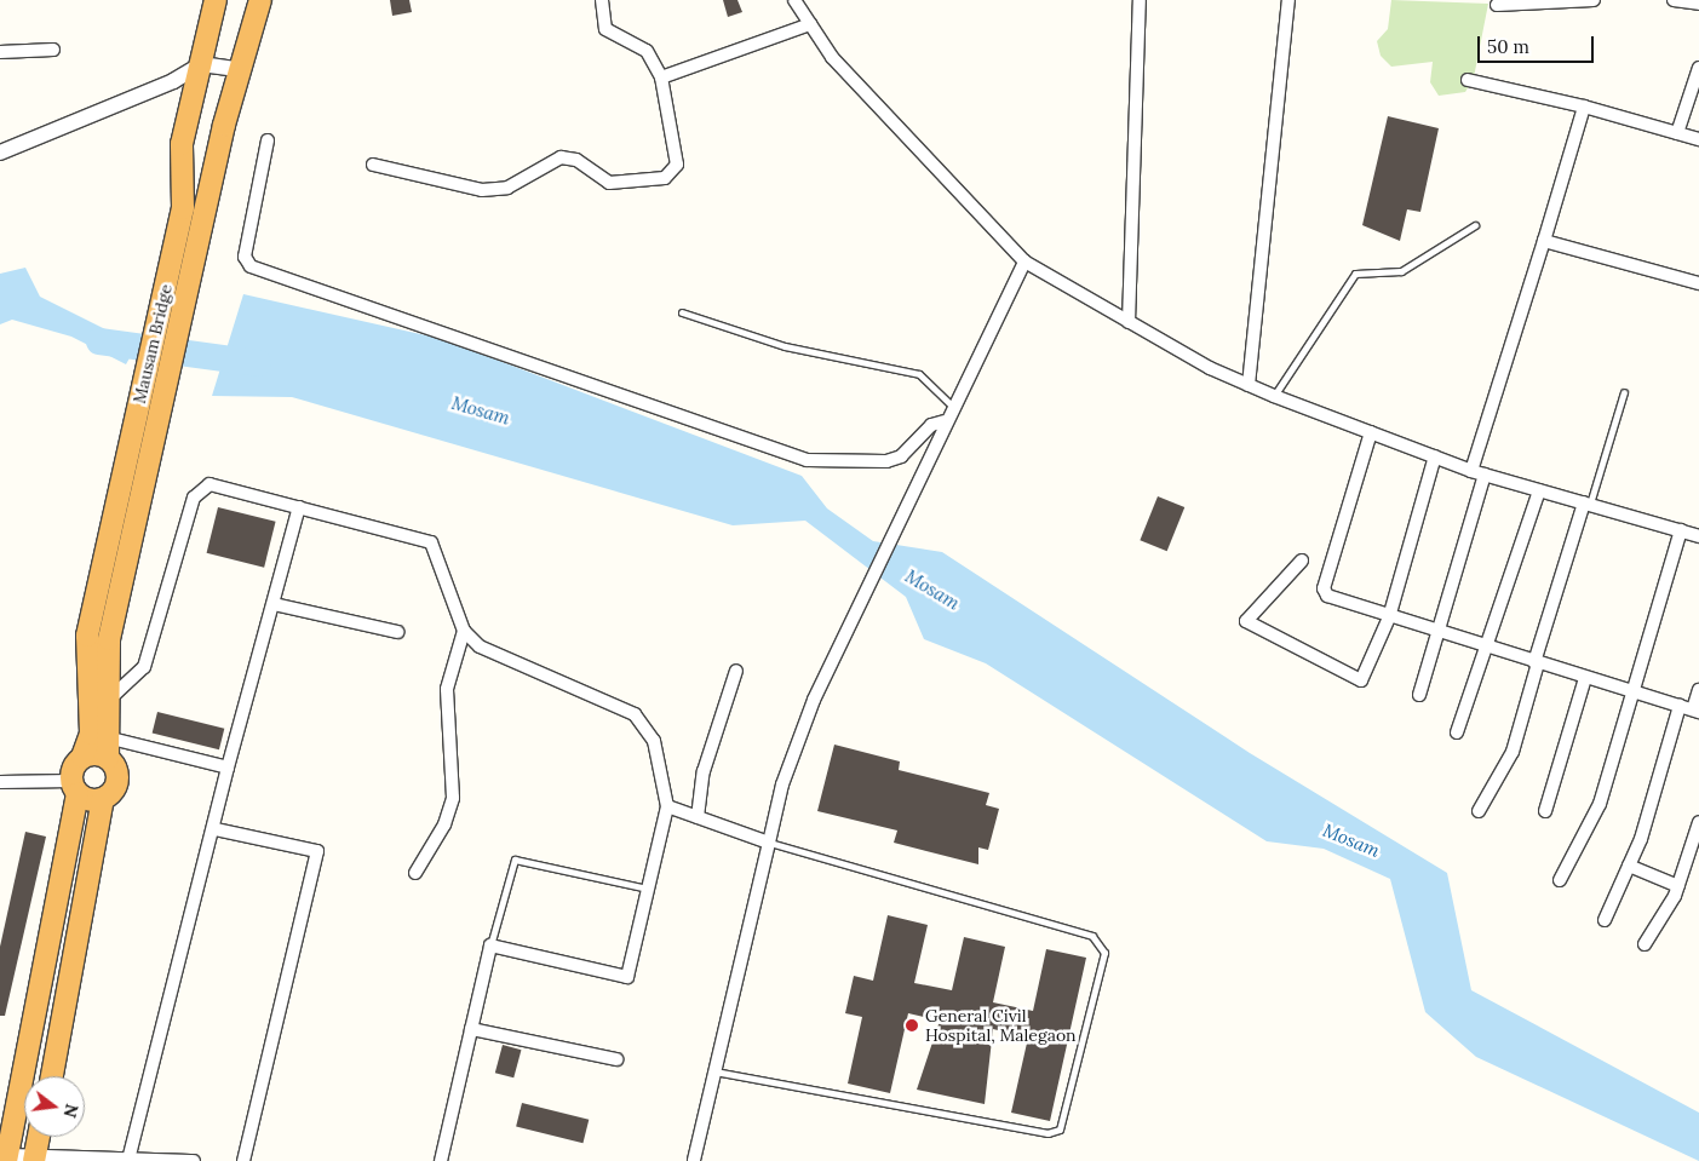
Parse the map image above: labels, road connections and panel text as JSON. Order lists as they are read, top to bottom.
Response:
{
  "streets": {
    "highway": ["Mausam Bridge"]
  },
  "water": ["Mosam"],
  "places": ["General Civil Hospital, Malegaon"],
  "scale_bar": "50 m",
  "north": "right"
}
